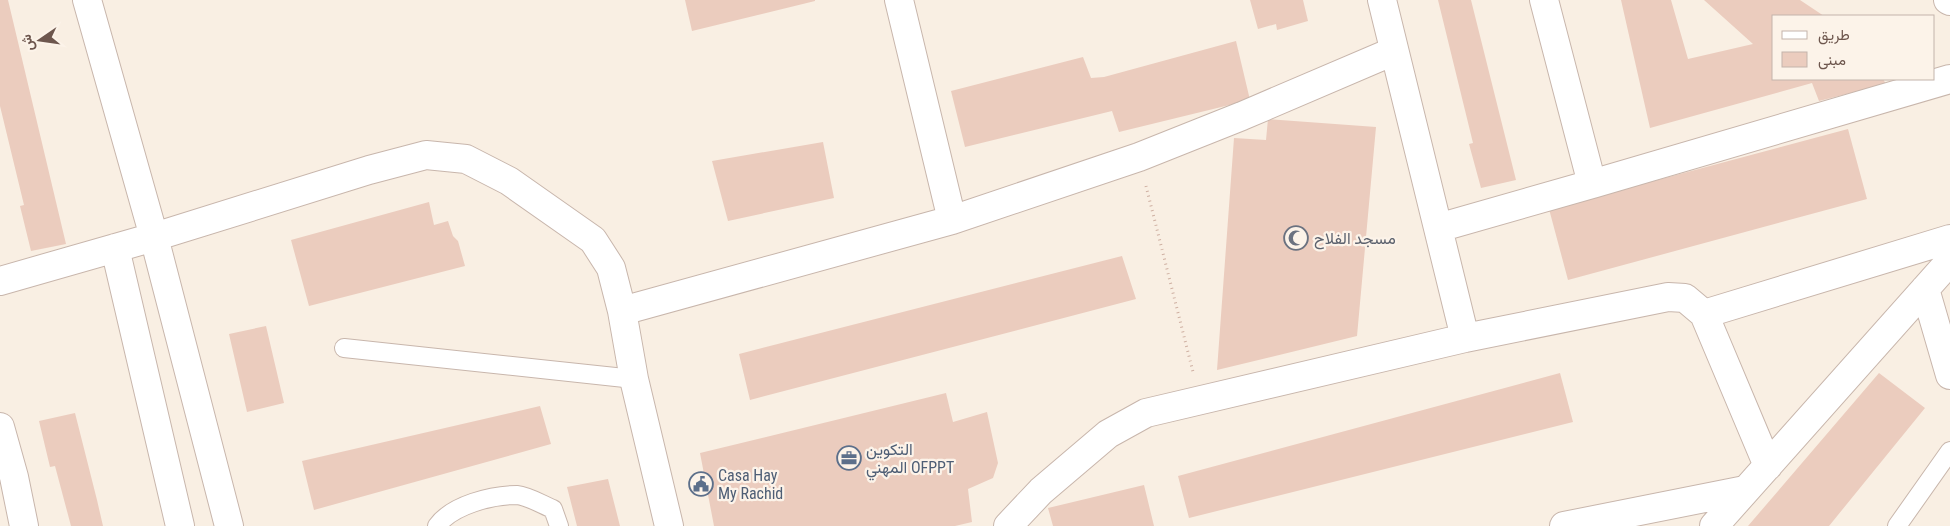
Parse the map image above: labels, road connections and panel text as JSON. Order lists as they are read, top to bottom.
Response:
{
  "places": {
    "mosque": ["مسجد الفلاح"],
    "office": ["التكوين المهني OFPPT"],
    "public building": ["Casa Hay My Rachid"]
  },
  "legend": ["طريق", "مبنى"],
  "north": "left"
}
